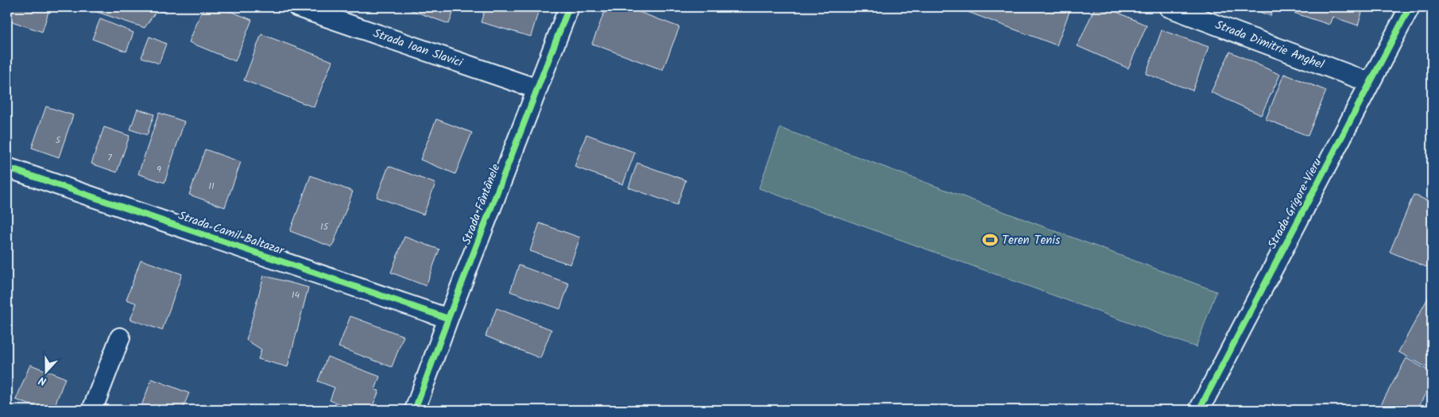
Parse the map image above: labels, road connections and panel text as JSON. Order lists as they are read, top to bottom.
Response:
{
  "streets": {
    "street": [
      "Strada Dimitrie Anghel",
      "Strada Ioan Slavici",
      "Strada Grigore Vieru",
      "Strada Fântânele",
      "Strada Camil Baltazar"
    ]
  },
  "crossings": [
    ["Strada Dimitrie Anghel", "Strada Grigore Vieru"],
    ["Strada Ioan Slavici", "Strada Fântânele"],
    ["Strada Fântânele", "Strada Camil Baltazar"]
  ],
  "places": {
    "sports": ["Teren Tenis"]
  },
  "house_numbers": [
    "5",
    "7",
    "9",
    "11",
    "15",
    "14"
  ],
  "north": "bottom"
}
